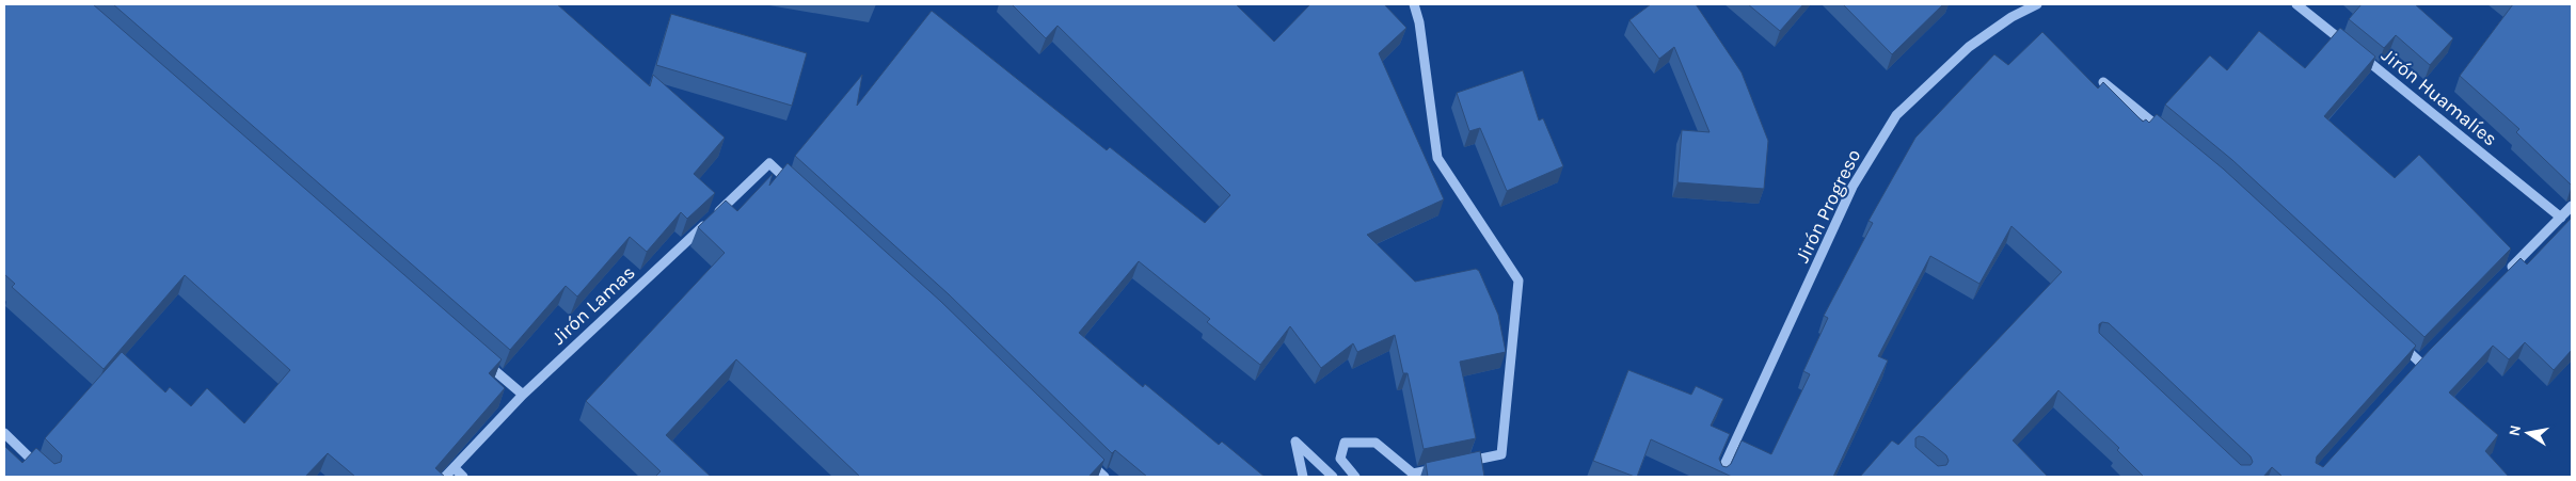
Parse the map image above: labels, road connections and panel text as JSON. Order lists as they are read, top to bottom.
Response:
{
  "streets": {
    "street": ["Jirón Huamalíes", "Jirón Progreso", "Jirón Lamas"]
  },
  "north": "left"
}
